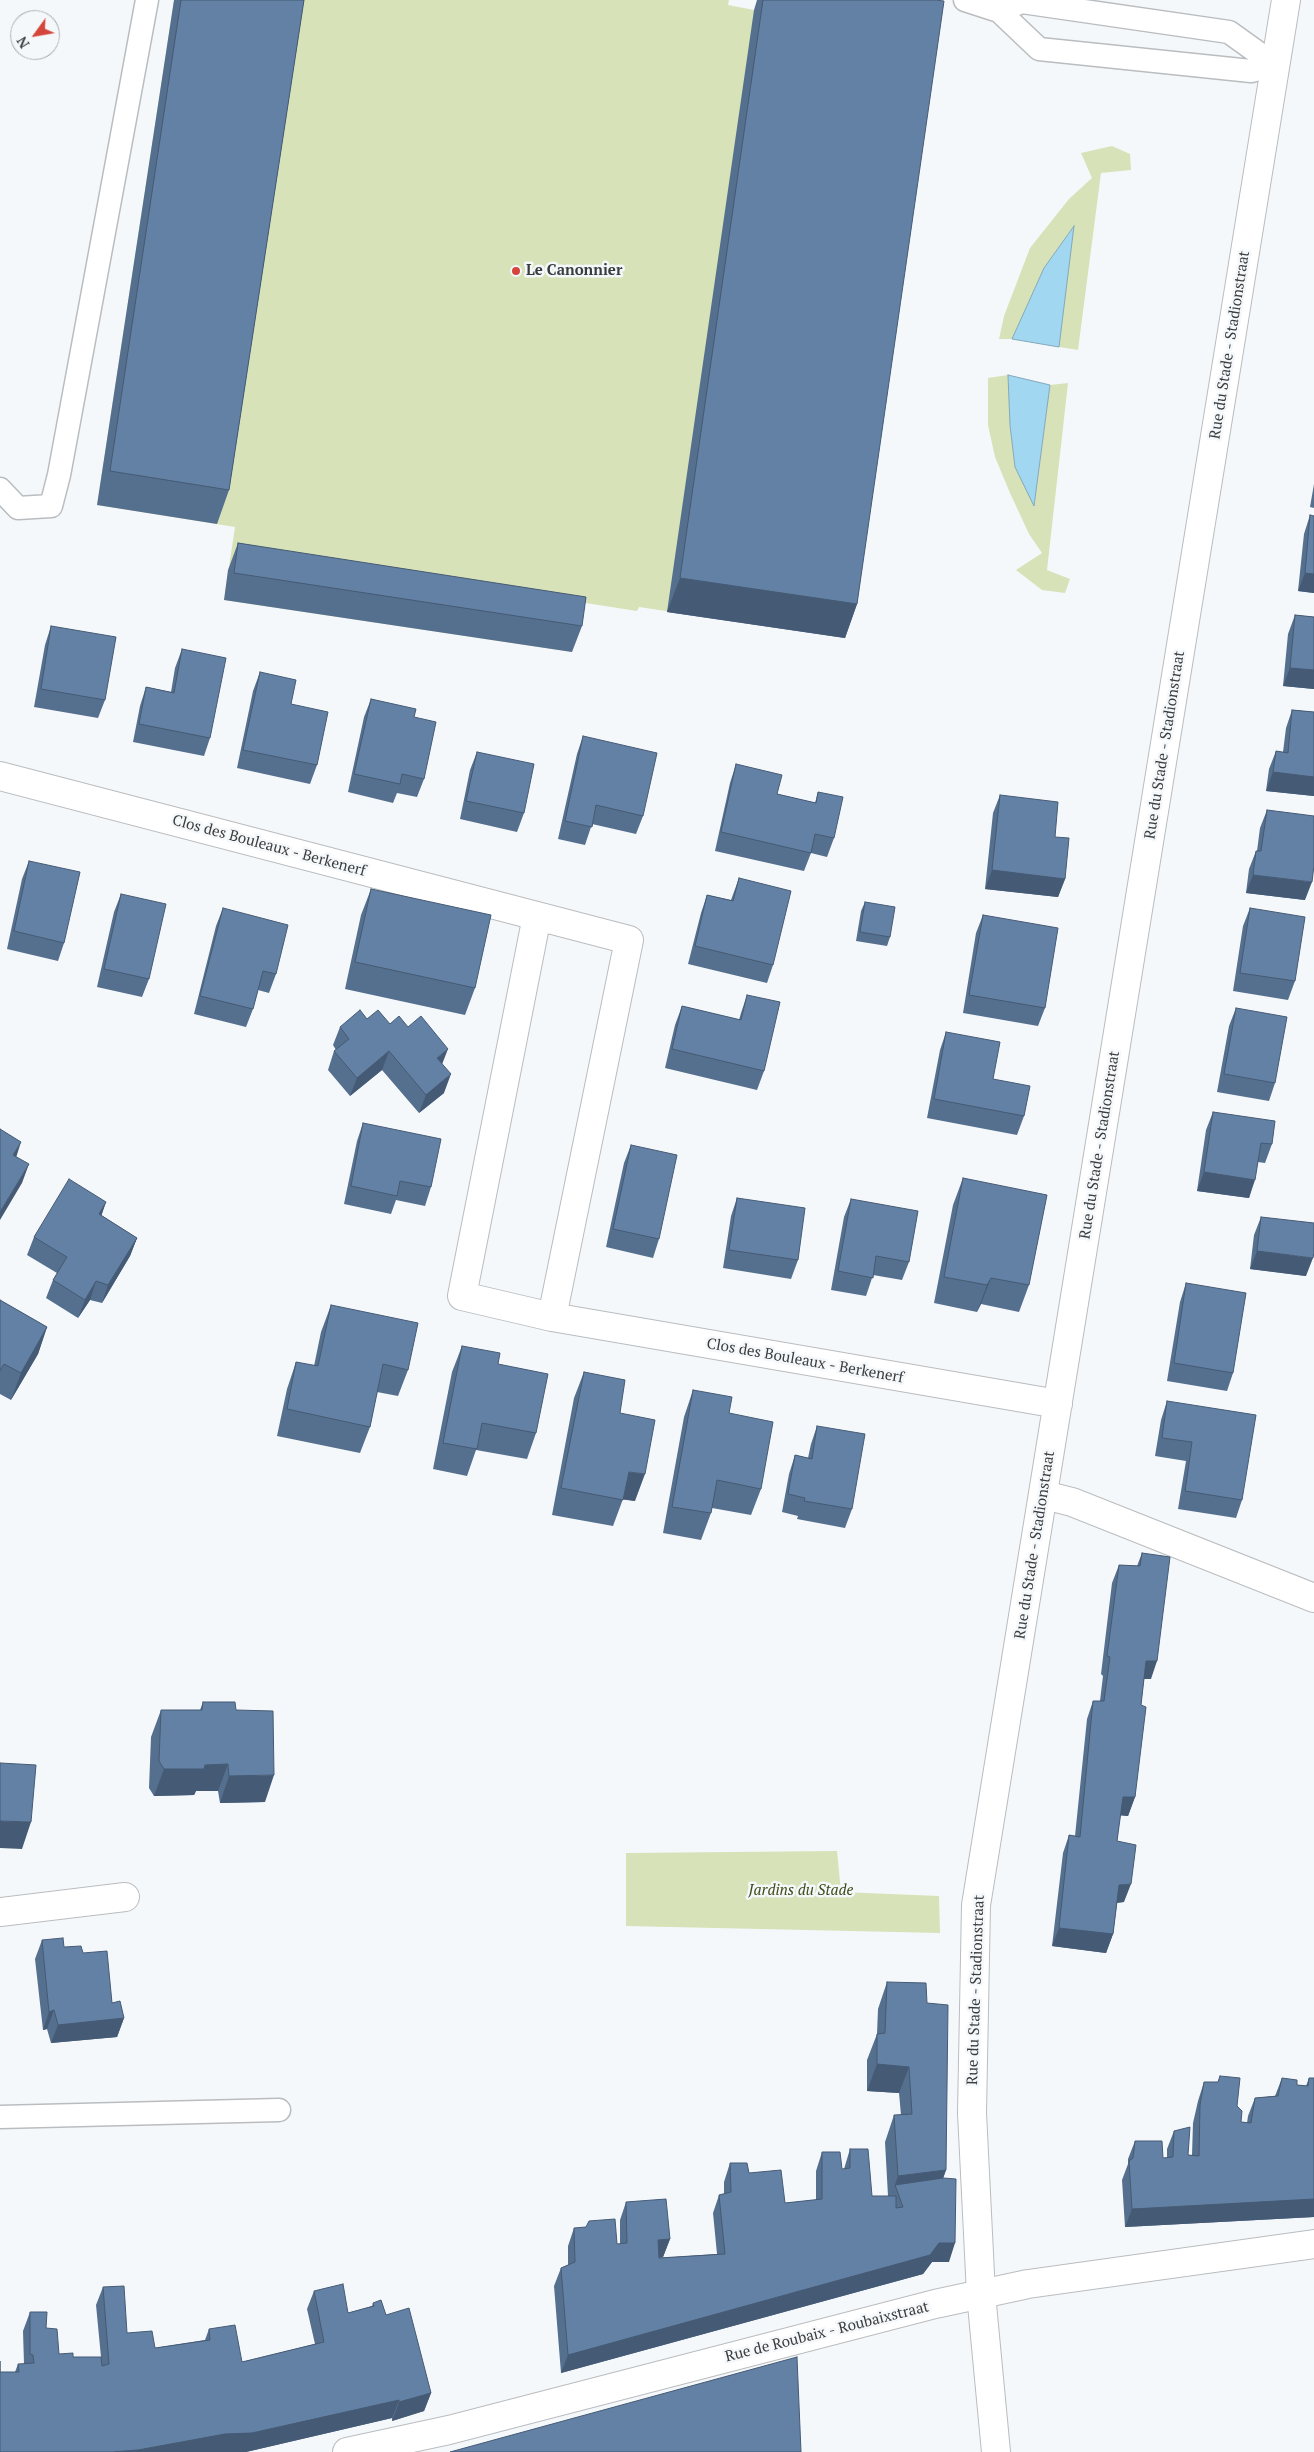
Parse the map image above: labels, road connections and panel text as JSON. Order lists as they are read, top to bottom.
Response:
{
  "streets": {
    "street": ["Rue du Stade - Stadionstraat", "Clos des Bouleaux - Berkenerf", "Rue de Roubaix - Roubaixstraat"]
  },
  "crossings": [
    ["Rue du Stade - Stadionstraat", "Clos des Bouleaux - Berkenerf"],
    ["Rue du Stade - Stadionstraat", "Rue de Roubaix - Roubaixstraat"]
  ],
  "parks": ["Jardins du Stade"],
  "places": ["Le Canonnier"],
  "north": "bottom left"
}
